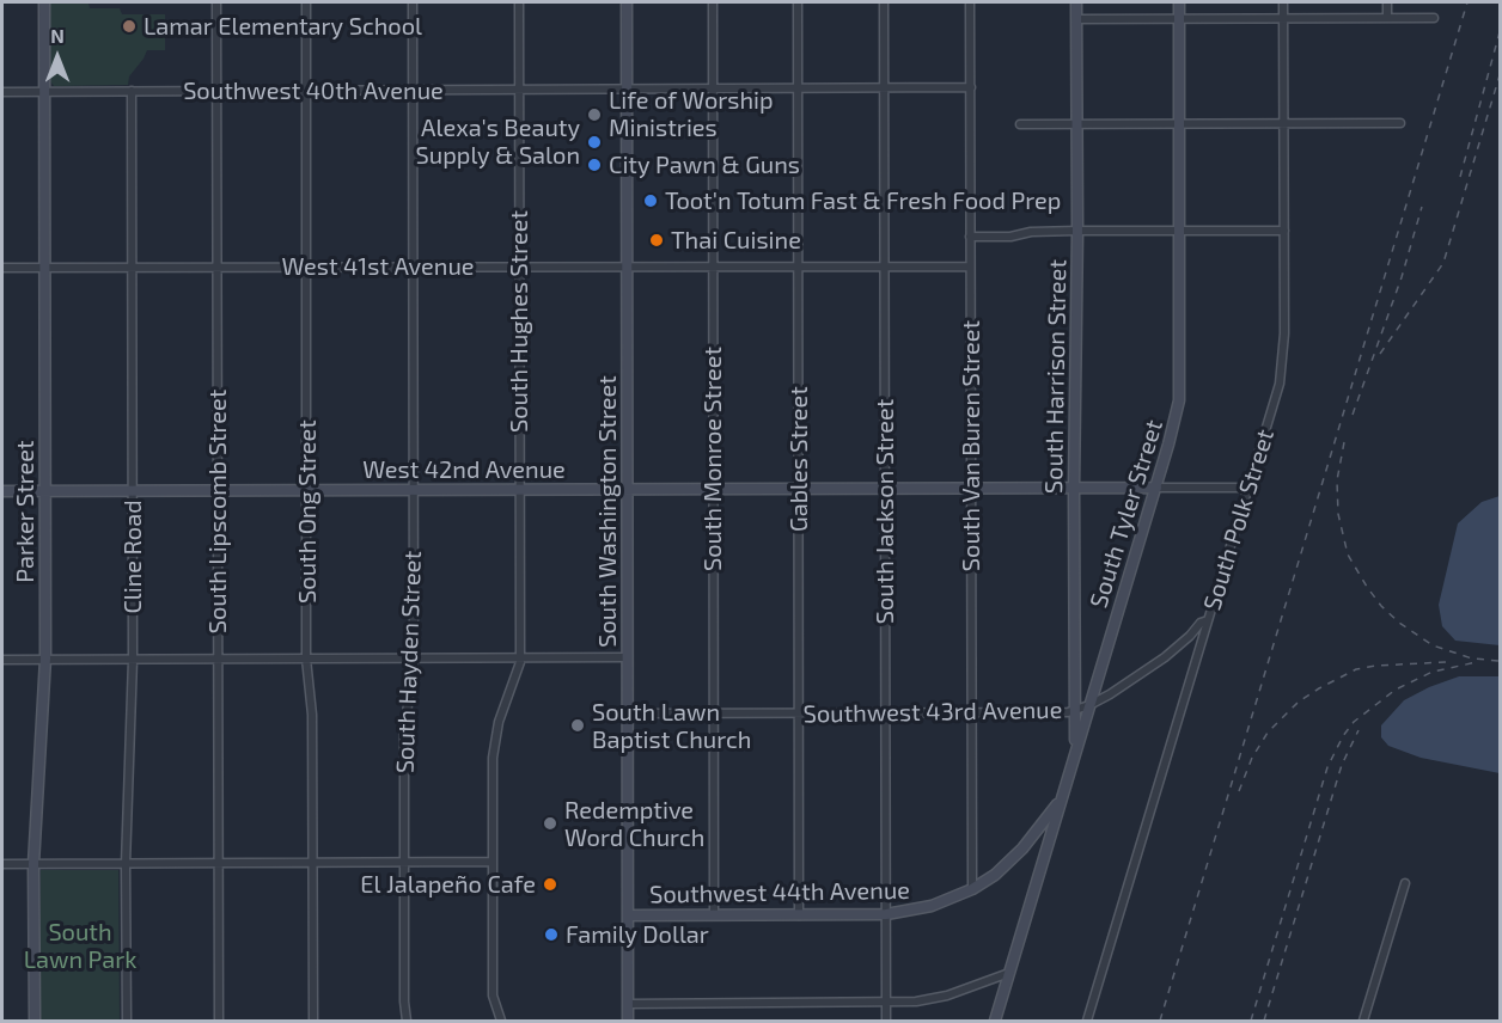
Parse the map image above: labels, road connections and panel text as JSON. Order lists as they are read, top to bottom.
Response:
{
  "streets": {
    "main road": [
      "South Harrison Street",
      "West 42nd Avenue",
      "Parker Street",
      "South Washington Street",
      "South Tyler Street",
      "Southwest 44th Avenue"
    ],
    "street": [
      "Southwest 40th Avenue",
      "West 41st Avenue",
      "South Hughes Street",
      "South Van Buren Street",
      "South Monroe Street",
      "Gables Street",
      "South Lipscomb Street",
      "South Ong Street",
      "South Jackson Street",
      "South Polk Street",
      "Cline Road",
      "South Hayden Street",
      "Southwest 43rd Avenue"
    ]
  },
  "crossings": [
    ["Southwest 40th Avenue", "South Hughes Street"],
    ["Southwest 40th Avenue", "South Van Buren Street"],
    ["Southwest 40th Avenue", "South Monroe Street"],
    ["Southwest 40th Avenue", "Gables Street"],
    ["Southwest 40th Avenue", "Parker Street"],
    ["Southwest 40th Avenue", "South Lipscomb Street"],
    ["Southwest 40th Avenue", "South Ong Street"],
    ["Southwest 40th Avenue", "South Washington Street"],
    ["Southwest 40th Avenue", "South Jackson Street"],
    ["Southwest 40th Avenue", "Cline Road"],
    ["Southwest 40th Avenue", "South Hayden Street"],
    ["West 41st Avenue", "South Hughes Street"],
    ["West 41st Avenue", "South Van Buren Street"],
    ["West 41st Avenue", "South Monroe Street"],
    ["West 41st Avenue", "Gables Street"],
    ["West 41st Avenue", "Parker Street"],
    ["West 41st Avenue", "South Lipscomb Street"],
    ["West 41st Avenue", "South Ong Street"],
    ["West 41st Avenue", "South Washington Street"],
    ["West 41st Avenue", "South Jackson Street"],
    ["West 41st Avenue", "Cline Road"],
    ["West 41st Avenue", "South Hayden Street"],
    ["South Hughes Street", "West 42nd Avenue"],
    ["South Harrison Street", "West 42nd Avenue"],
    ["South Harrison Street", "South Tyler Street"],
    ["South Harrison Street", "Southwest 43rd Avenue"],
    ["South Van Buren Street", "West 42nd Avenue"],
    ["South Van Buren Street", "Southwest 43rd Avenue"],
    ["South Van Buren Street", "Southwest 44th Avenue"],
    ["South Monroe Street", "West 42nd Avenue"],
    ["South Monroe Street", "Southwest 43rd Avenue"],
    ["South Monroe Street", "Southwest 44th Avenue"],
    ["Gables Street", "West 42nd Avenue"],
    ["Gables Street", "Southwest 43rd Avenue"],
    ["Gables Street", "Southwest 44th Avenue"],
    ["West 42nd Avenue", "Parker Street"],
    ["West 42nd Avenue", "South Lipscomb Street"],
    ["West 42nd Avenue", "South Ong Street"],
    ["West 42nd Avenue", "South Washington Street"],
    ["West 42nd Avenue", "South Jackson Street"],
    ["West 42nd Avenue", "South Tyler Street"],
    ["West 42nd Avenue", "Cline Road"],
    ["West 42nd Avenue", "South Hayden Street"],
    ["South Washington Street", "Southwest 43rd Avenue"],
    ["South Washington Street", "Southwest 44th Avenue"],
    ["South Jackson Street", "Southwest 43rd Avenue"],
    ["South Jackson Street", "Southwest 44th Avenue"],
    ["South Tyler Street", "Southwest 43rd Avenue"],
    ["South Tyler Street", "Southwest 44th Avenue"],
    ["South Polk Street", "Southwest 43rd Avenue"]
  ],
  "parks": ["South Lawn Park"],
  "places": [
    "Lamar Elementary School",
    "Life of Worship Ministries",
    "Alexa's Beauty Supply & Salon",
    "City Pawn & Guns",
    "Toot'n Totum Fast & Fresh Food Prep",
    "Thai Cuisine",
    "South Lawn Baptist Church",
    "Redemptive Word Church",
    "El Jalapeño Cafe",
    "Family Dollar"
  ],
  "north": "top"
}
